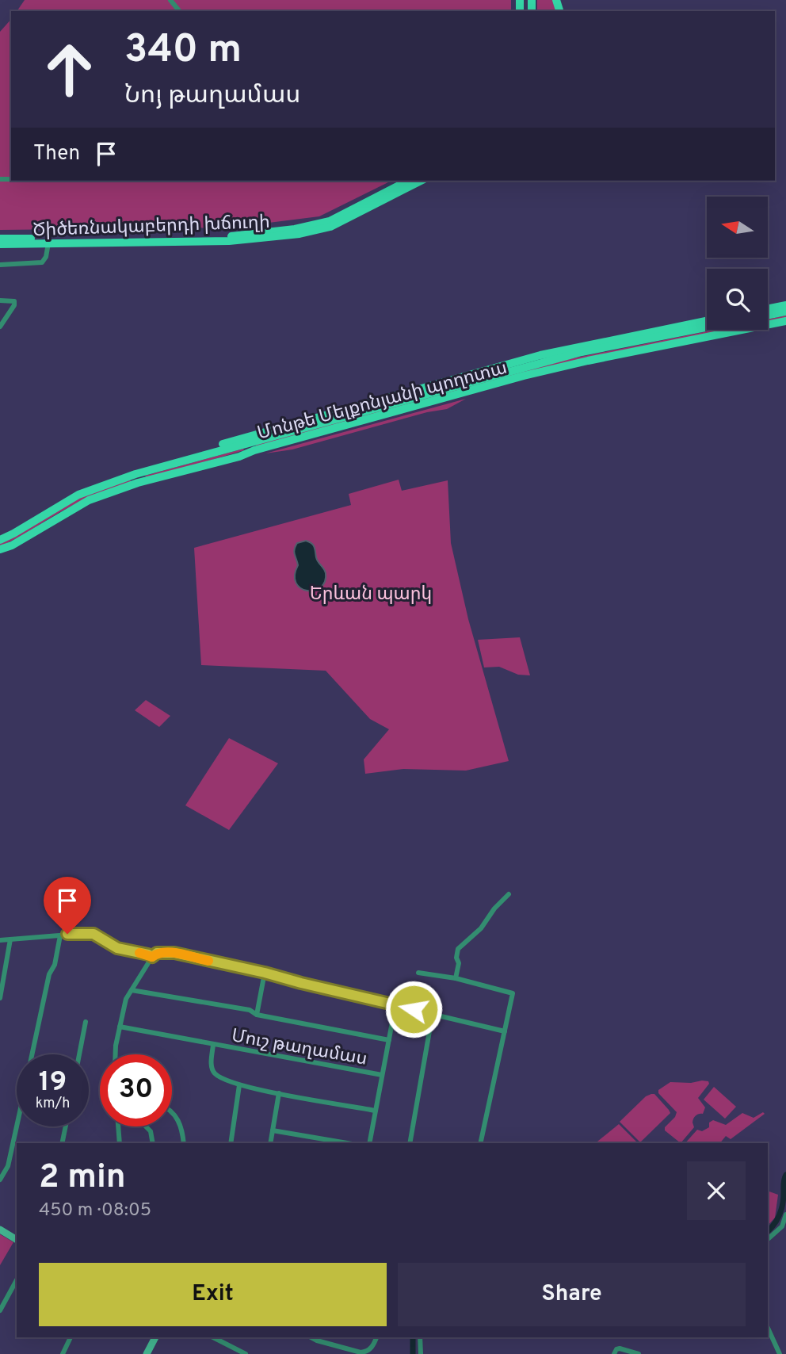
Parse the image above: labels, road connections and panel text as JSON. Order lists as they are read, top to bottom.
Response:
{
  "streets": {
    "main road": ["Ծիծեռնակաբերդի խճուղի", "Մոնթե Մելքոնյանի պողոտա"],
    "street": ["Մուշ թաղամաս"]
  },
  "parks": ["Երևան պարկ"],
  "north": "left",
  "page": {
    "turn": ["340 m", "Նոյ թաղամաս"],
    "then": "Then",
    "speed": "19 km/h",
    "limit": "30",
    "heading": ["2 min", "450 m · 08:05"],
    "buttons": ["Exit", "Share"]
  }
}
